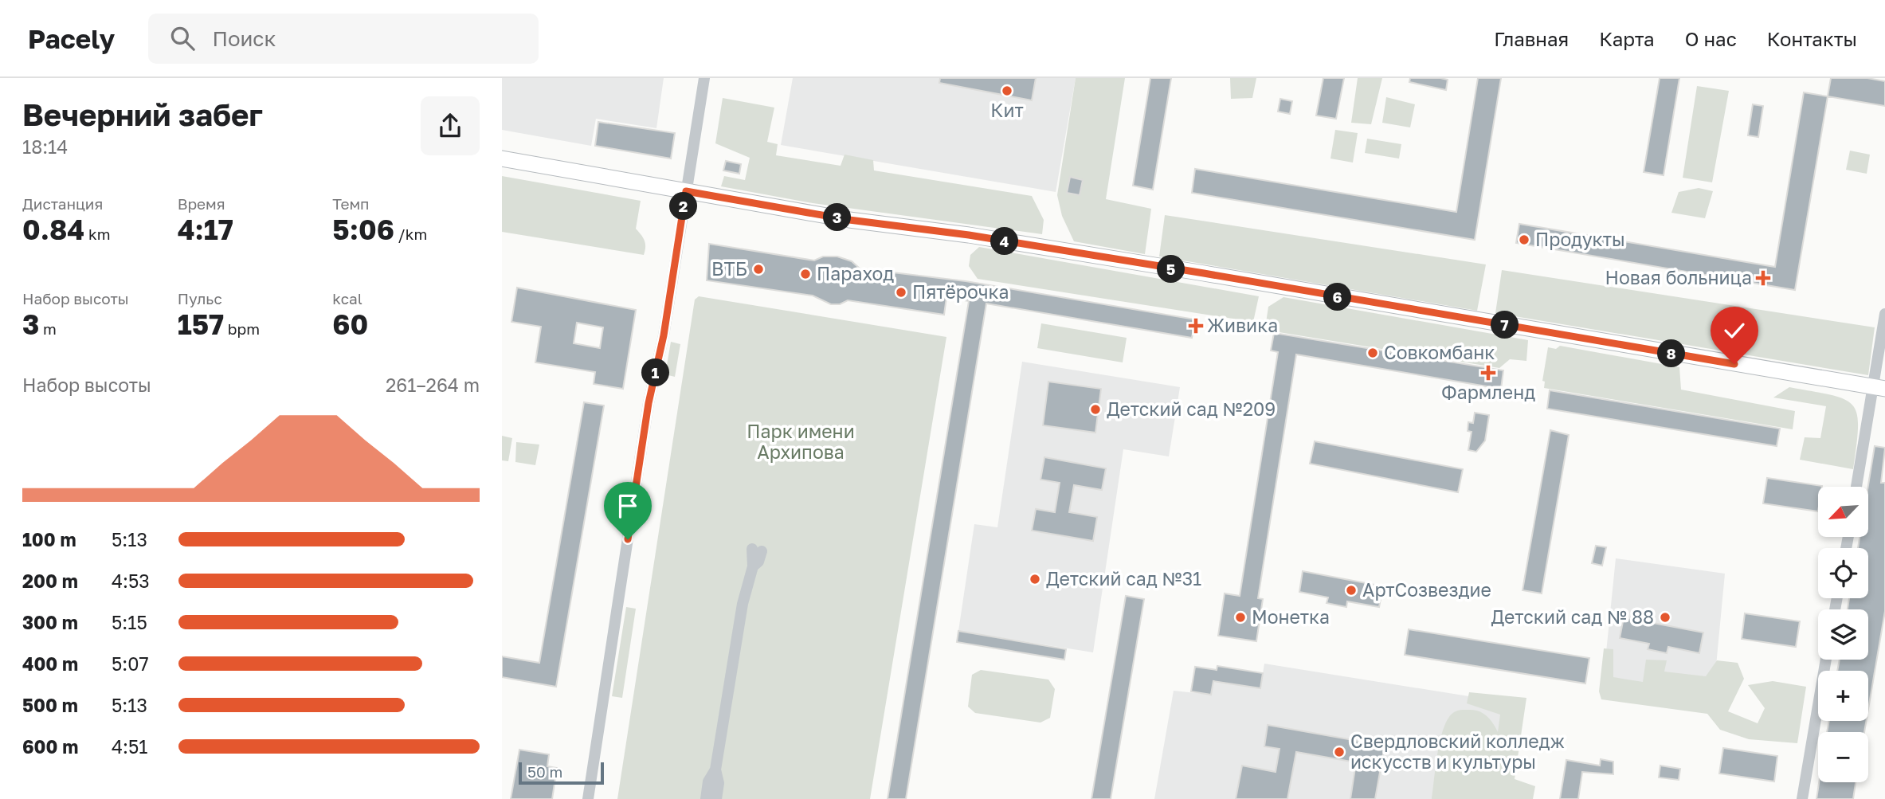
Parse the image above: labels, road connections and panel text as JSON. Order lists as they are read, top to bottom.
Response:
{
  "parks": ["Парк имени Архипова"],
  "places": {
    "other": [
      "Кит",
      "Продукты",
      "ВТБ",
      "Параход",
      "Пятёрочка",
      "Совкомбанк",
      "Детский сад №209",
      "Детский сад №31",
      "АртСозвездие",
      "Монетка",
      "Детский сад № 88",
      "Свердловский колледж искусств и культуры"
    ],
    "health": ["Новая больница", "Живика", "Фармленд"]
  },
  "scale_bar": "50 m",
  "north": "bottom left",
  "page": {
    "header": "Pacely",
    "search": "Поиск",
    "nav": [
      "Главная",
      "Карта",
      "О нас",
      "Контакты"
    ],
    "heading": ["Вечерний забег", "18:14"],
    "stats": [
      ["Дистанция", "0.84 km"],
      ["Время", "4:17"],
      ["Темп", "5:06 /km"],
      ["Набор высоты", "3 m"],
      ["Пульс", "157 bpm"],
      ["kcal", "60"]
    ],
    "pins": [
      "2",
      "3",
      "4",
      "5",
      "6",
      "7",
      "8",
      "1"
    ],
    "chart": ["Набор высоты", "261–264 m"],
    "map_buttons": ["+", "−"],
    "list": [
      {
        "name": "100 m",
        "note": "5:13"
      },
      {
        "name": "200 m",
        "note": "4:53"
      },
      {
        "name": "300 m",
        "note": "5:15"
      },
      {
        "name": "400 m",
        "note": "5:07"
      },
      {
        "name": "500 m",
        "note": "5:13"
      },
      {
        "name": "600 m",
        "note": "4:51"
      }
    ],
    "scale": "50 m"
  }
}
